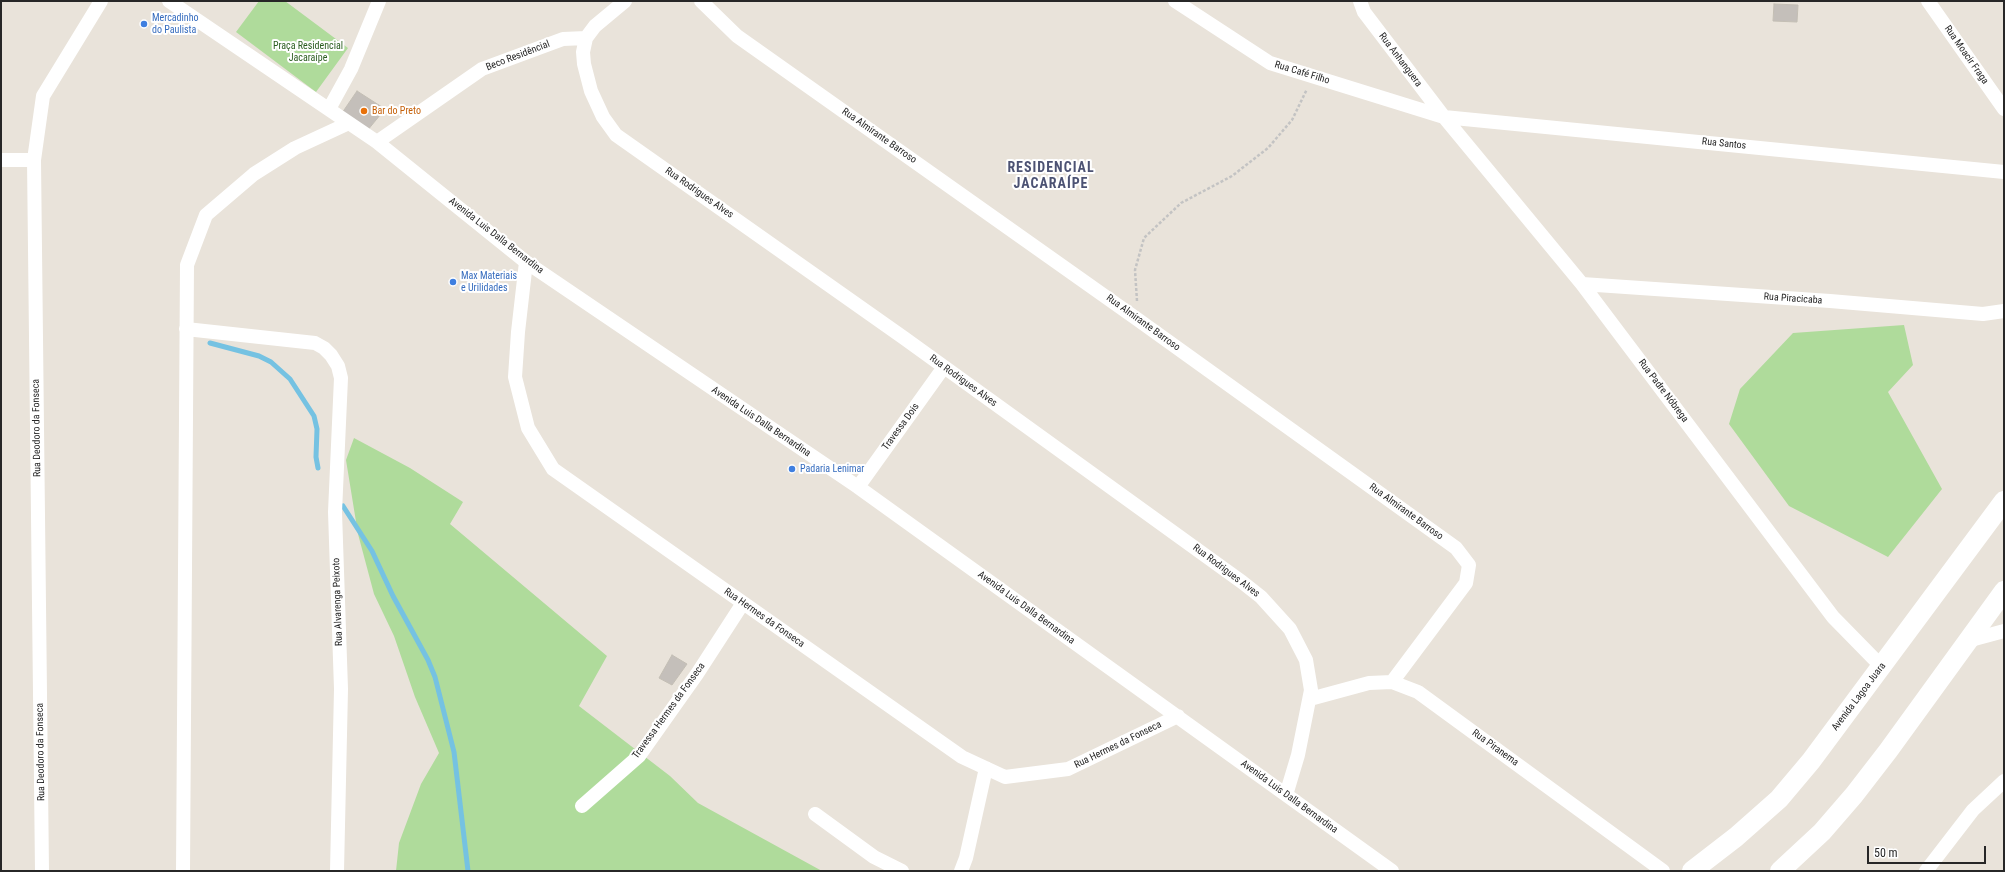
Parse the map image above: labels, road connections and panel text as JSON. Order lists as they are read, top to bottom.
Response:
{
  "streets": {
    "main road": ["Avenida Lagoa Juara"],
    "street": [
      "Rua Moacir Fraga",
      "Beco Residêncial",
      "Rua Anhanguera",
      "Rua Café Filho",
      "Rua Almirante Barroso",
      "Rua Santos",
      "Rua Rodrigues Alves",
      "Avenida Luis Dalla Bernardina",
      "Rua Piracicaba",
      "Rua Padre Nóbrega",
      "Travessa Dois",
      "Rua Deodoro da Fonseca",
      "Rua Alvarenga Peixoto",
      "Rua Hermes da Fonseca",
      "Travessa Hermes da Fonseca",
      "Rua Piranema"
    ]
  },
  "crossings": [
    ["Beco Residêncial", "Rua Rodrigues Alves"],
    ["Beco Residêncial", "Avenida Luis Dalla Bernardina"],
    ["Rua Anhanguera", "Rua Café Filho"],
    ["Rua Anhanguera", "Rua Santos"],
    ["Rua Anhanguera", "Rua Padre Nóbrega"],
    ["Rua Café Filho", "Rua Santos"],
    ["Rua Café Filho", "Rua Padre Nóbrega"],
    ["Rua Almirante Barroso", "Rua Piranema"],
    ["Rua Santos", "Rua Padre Nóbrega"],
    ["Rua Rodrigues Alves", "Avenida Luis Dalla Bernardina"],
    ["Rua Rodrigues Alves", "Travessa Dois"],
    ["Rua Rodrigues Alves", "Rua Piranema"],
    ["Avenida Luis Dalla Bernardina", "Travessa Dois"],
    ["Avenida Luis Dalla Bernardina", "Rua Hermes da Fonseca"],
    ["Rua Piracicaba", "Rua Padre Nóbrega"],
    ["Rua Padre Nóbrega", "Avenida Lagoa Juara"],
    ["Rua Hermes da Fonseca", "Travessa Hermes da Fonseca"]
  ],
  "districts": ["RESIDENCIAL JACARAÍPE"],
  "parks": ["Praça Residencial Jacaraípe"],
  "places": [
    "Mercadinho do Paulista",
    "Bar do Preto",
    "Max Materiais e Urilidades",
    "Padaria Lenimar"
  ],
  "scale_bar": "50 m"
}
